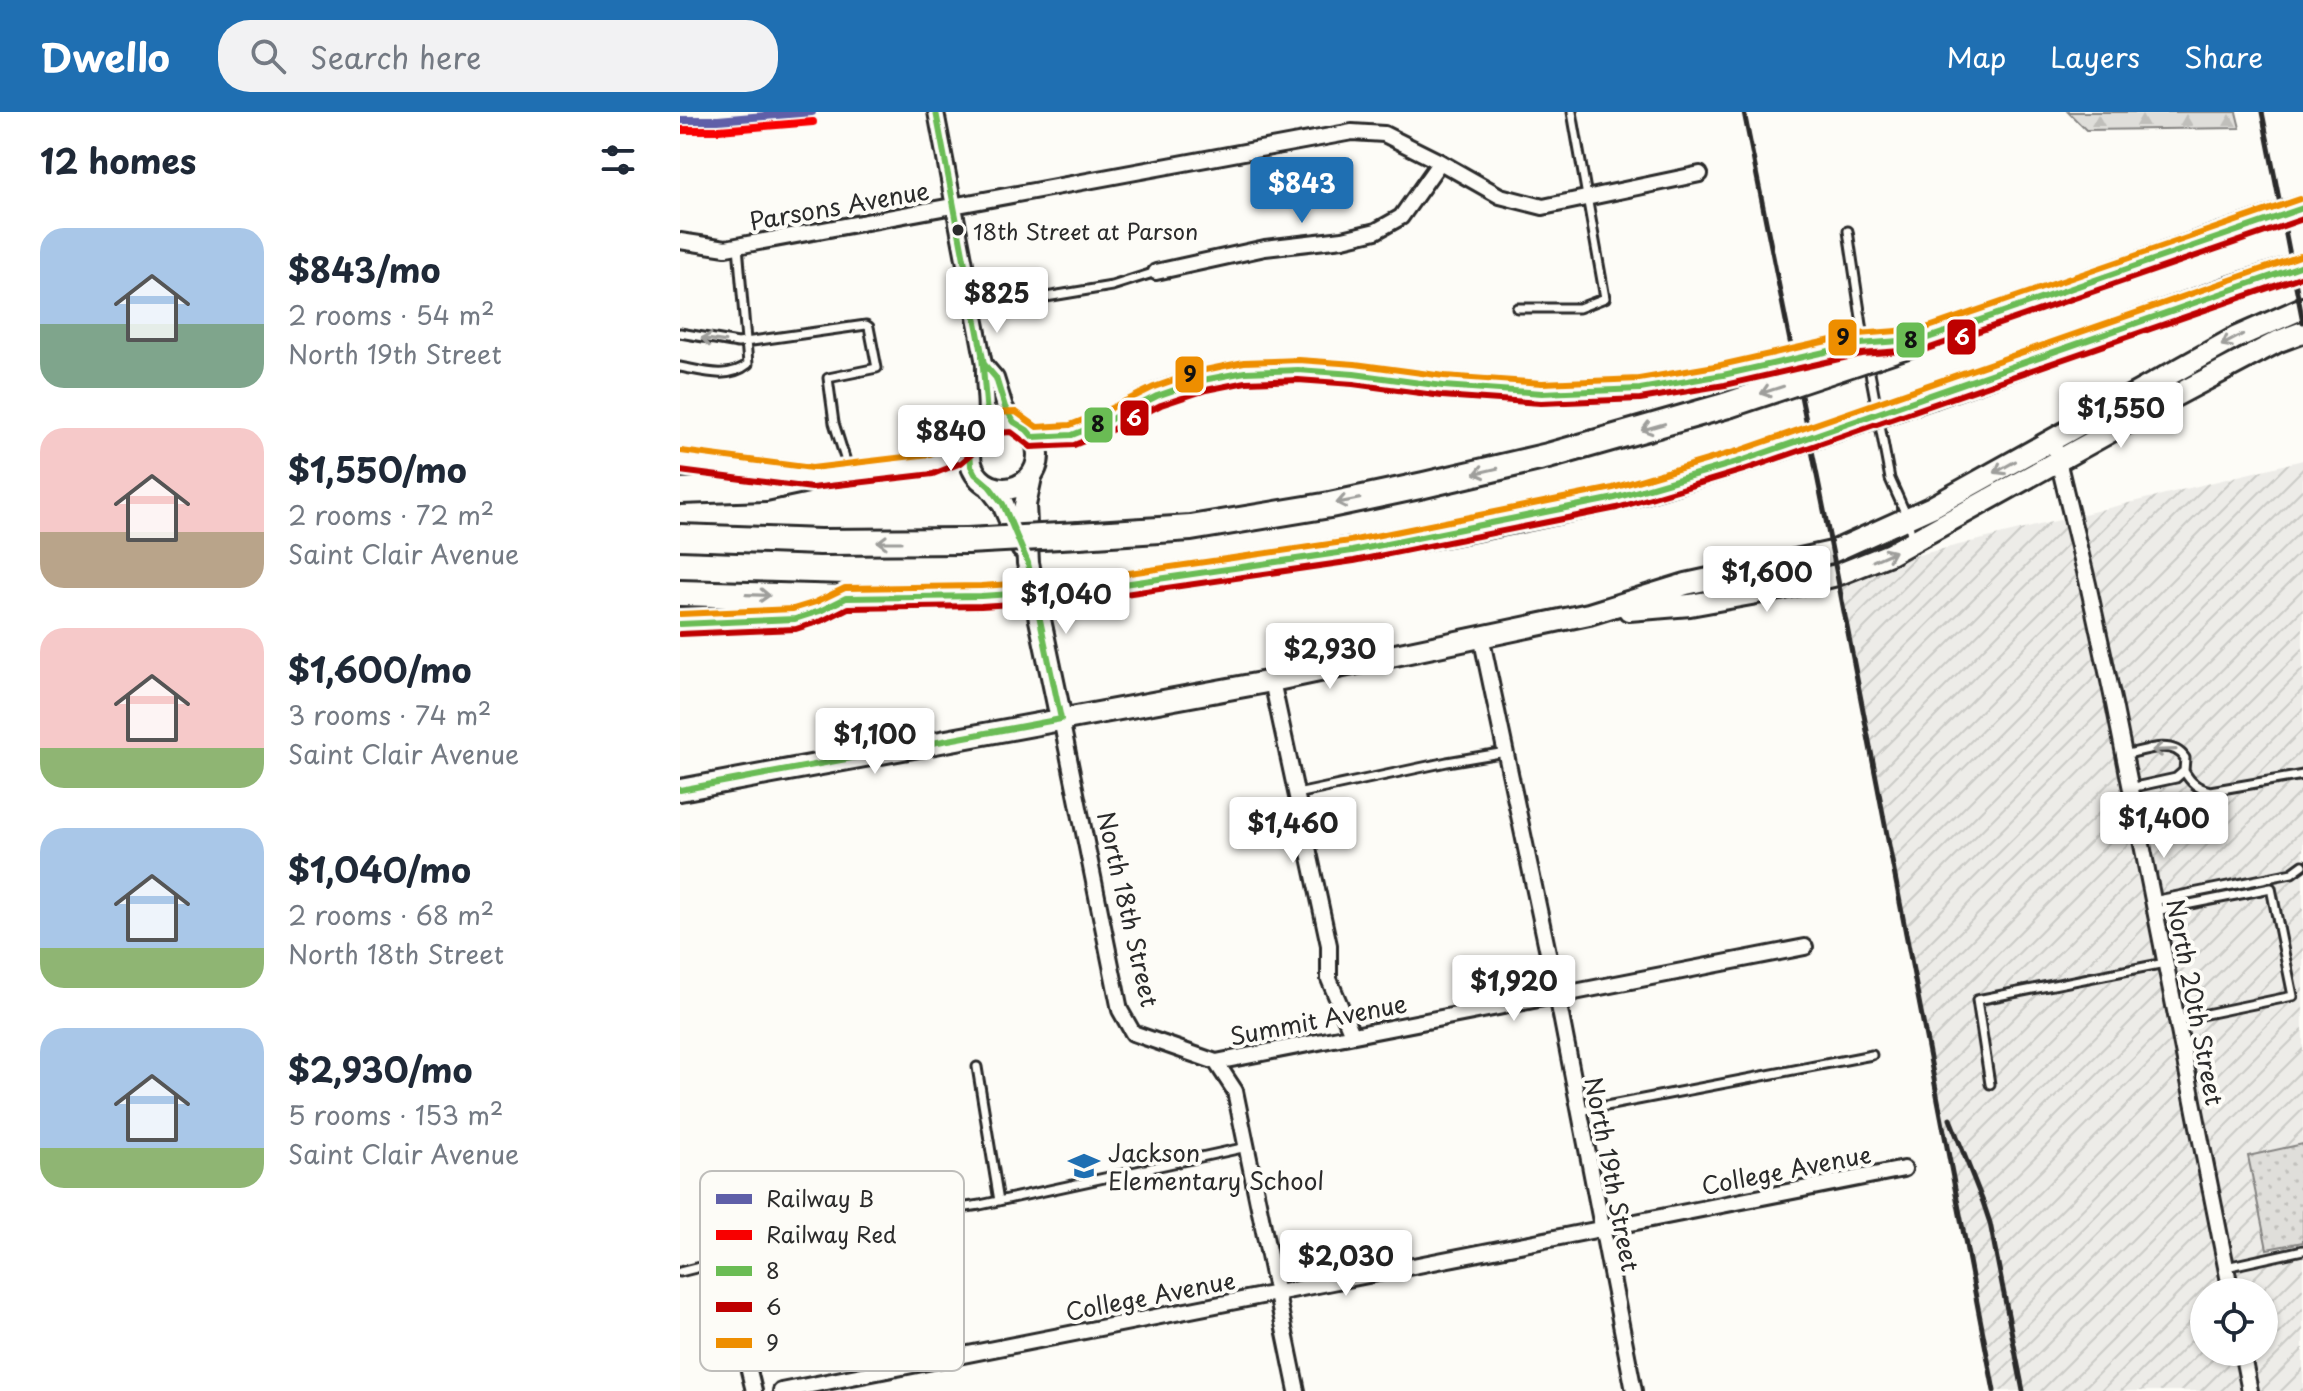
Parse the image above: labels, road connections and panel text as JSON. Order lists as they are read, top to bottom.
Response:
{
  "streets": {
    "main road": ["North 18th Street"],
    "street": [
      "Parsons Avenue",
      "North 20th Street",
      "Summit Avenue",
      "College Avenue",
      "North 19th Street"
    ]
  },
  "crossings": [
    ["North 18th Street", "Summit Avenue"],
    ["Summit Avenue", "North 19th Street"],
    ["College Avenue", "North 19th Street"]
  ],
  "places": {
    "other": ["18th Street at Parson"],
    "school or university": ["Jackson Elementary School"]
  },
  "lines": [
    "rail line B",
    "transit line 8",
    "rail line Red",
    "transit line 9",
    "transit line 6"
  ],
  "legend": [
    "Railway B",
    "Railway Red",
    "8",
    "6",
    "9"
  ],
  "page": {
    "header": "Dwello",
    "search": "Search here",
    "nav": ["Map", "Layers", "Share"],
    "heading": "12 homes",
    "price": [
      "$843",
      "$825",
      "$1,550",
      "$840",
      "$1,600",
      "$1,040",
      "$2,930",
      "$1,100",
      "$1,400",
      "$1,460",
      "$1,920",
      "$2,030"
    ],
    "list": [
      {
        "name": "$843/mo",
        "note": "2 rooms · 54 m² · North 19th Street"
      },
      {
        "name": "$1,550/mo",
        "note": "2 rooms · 72 m² · Saint Clair Avenue"
      },
      {
        "name": "$1,600/mo",
        "note": "3 rooms · 74 m² · Saint Clair Avenue"
      },
      {
        "name": "$1,040/mo",
        "note": "2 rooms · 68 m² · North 18th Street"
      },
      {
        "name": "$2,930/mo",
        "note": "5 rooms · 153 m² · Saint Clair Avenue"
      }
    ]
  }
}
